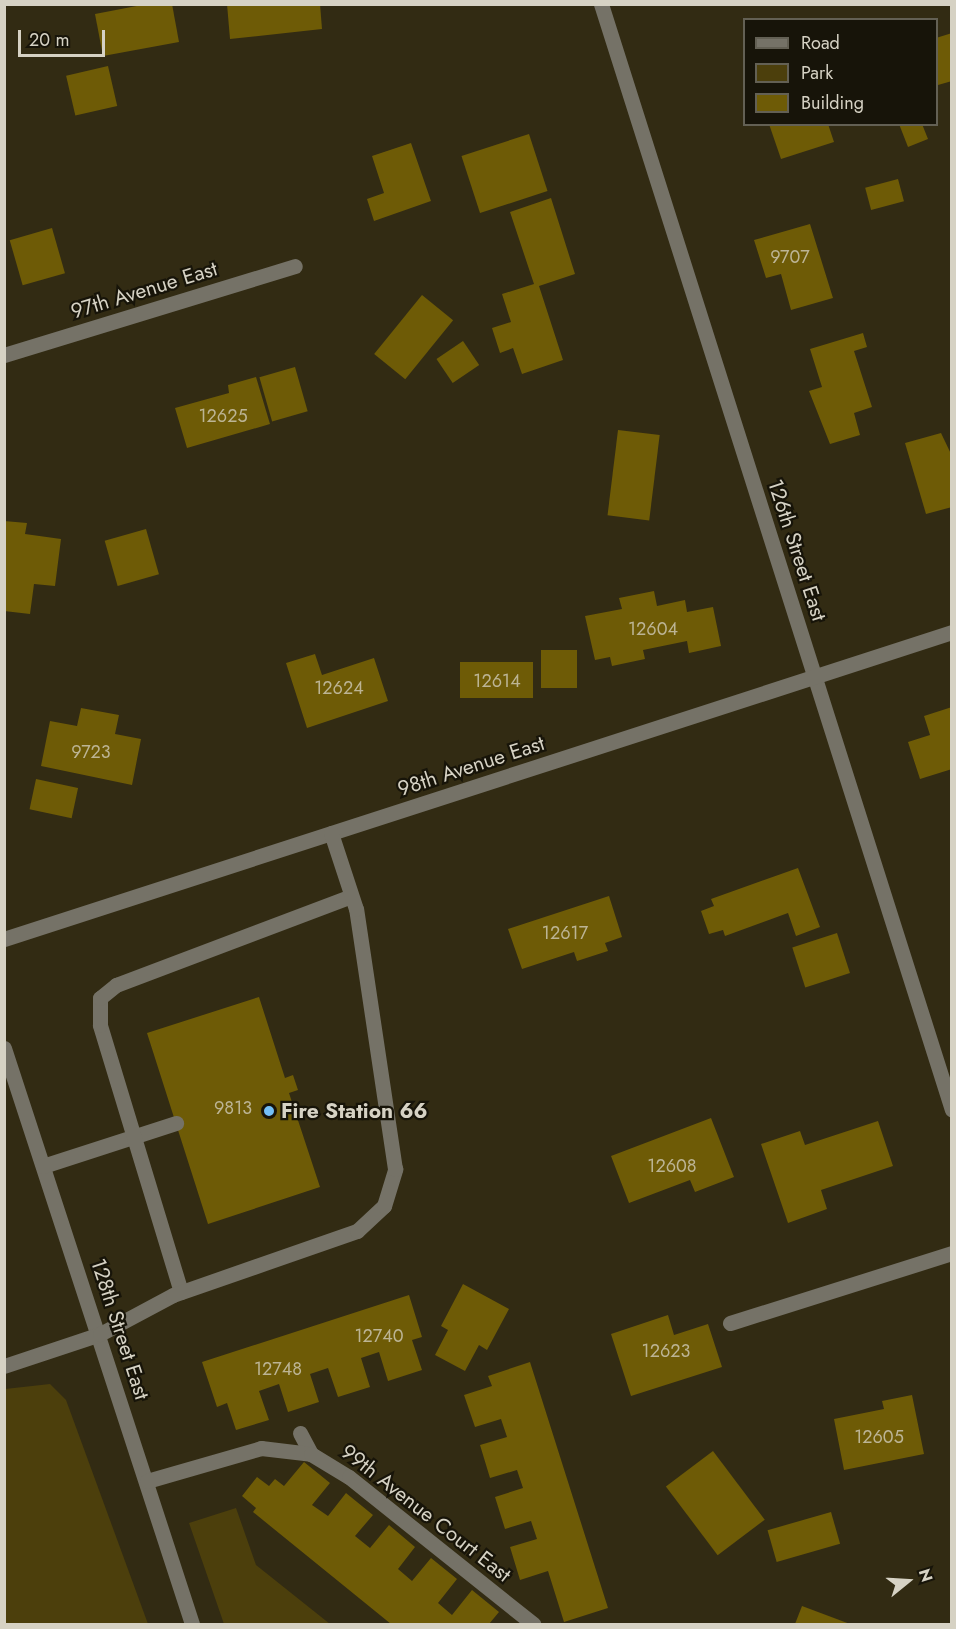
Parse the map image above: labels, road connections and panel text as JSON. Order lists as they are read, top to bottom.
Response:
{
  "streets": {
    "street": [
      "97th Avenue East",
      "126th Street East",
      "98th Avenue East",
      "128th Street East",
      "99th Avenue Court East"
    ]
  },
  "crossings": [
    ["126th Street East", "98th Avenue East"],
    ["128th Street East", "99th Avenue Court East"]
  ],
  "places": ["Fire Station 66"],
  "house_numbers": [
    "9707",
    "12625",
    "12604",
    "12614",
    "12624",
    "9723",
    "12617",
    "9813",
    "12608",
    "12740",
    "12623",
    "12748",
    "12605"
  ],
  "legend": ["Road", "Park", "Building"],
  "scale_bar": "20 m",
  "north": "right"
}
